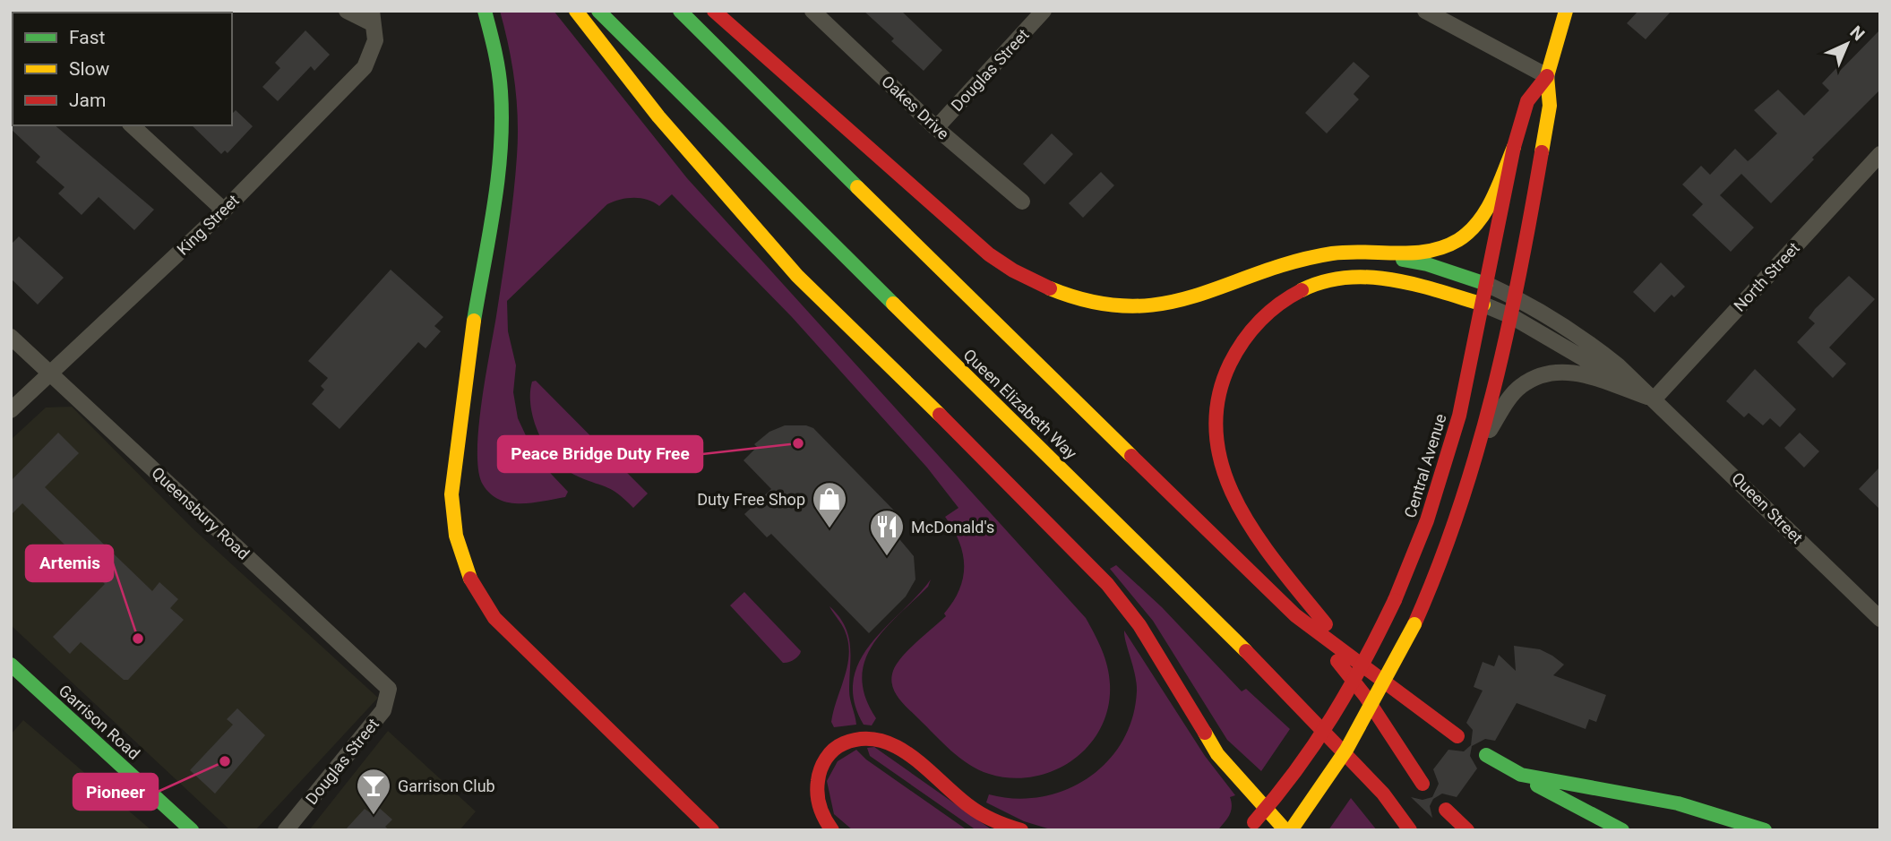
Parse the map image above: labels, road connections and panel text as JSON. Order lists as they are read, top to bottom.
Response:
{
  "streets": {
    "main road": ["Queen Elizabeth Way", "Central Avenue", "Garrison Road"],
    "street": [
      "Douglas Street",
      "Oakes Drive",
      "King Street",
      "North Street",
      "Queen Street",
      "Queensbury Road"
    ]
  },
  "crossings": [
    ["Douglas Street", "Oakes Drive"],
    ["Douglas Street", "Queensbury Road"],
    ["King Street", "Queensbury Road"],
    ["North Street", "Queen Street"],
    ["Central Avenue", "Queen Street"]
  ],
  "places": {
    "other": ["Peace Bridge Duty Free", "Artemis", "Pioneer"],
    "shop": ["Duty Free Shop"],
    "restaurant": ["McDonald's"],
    "bar": ["Garrison Club"]
  },
  "legend": ["Fast", "Slow", "Jam"],
  "north": "top right"
}
